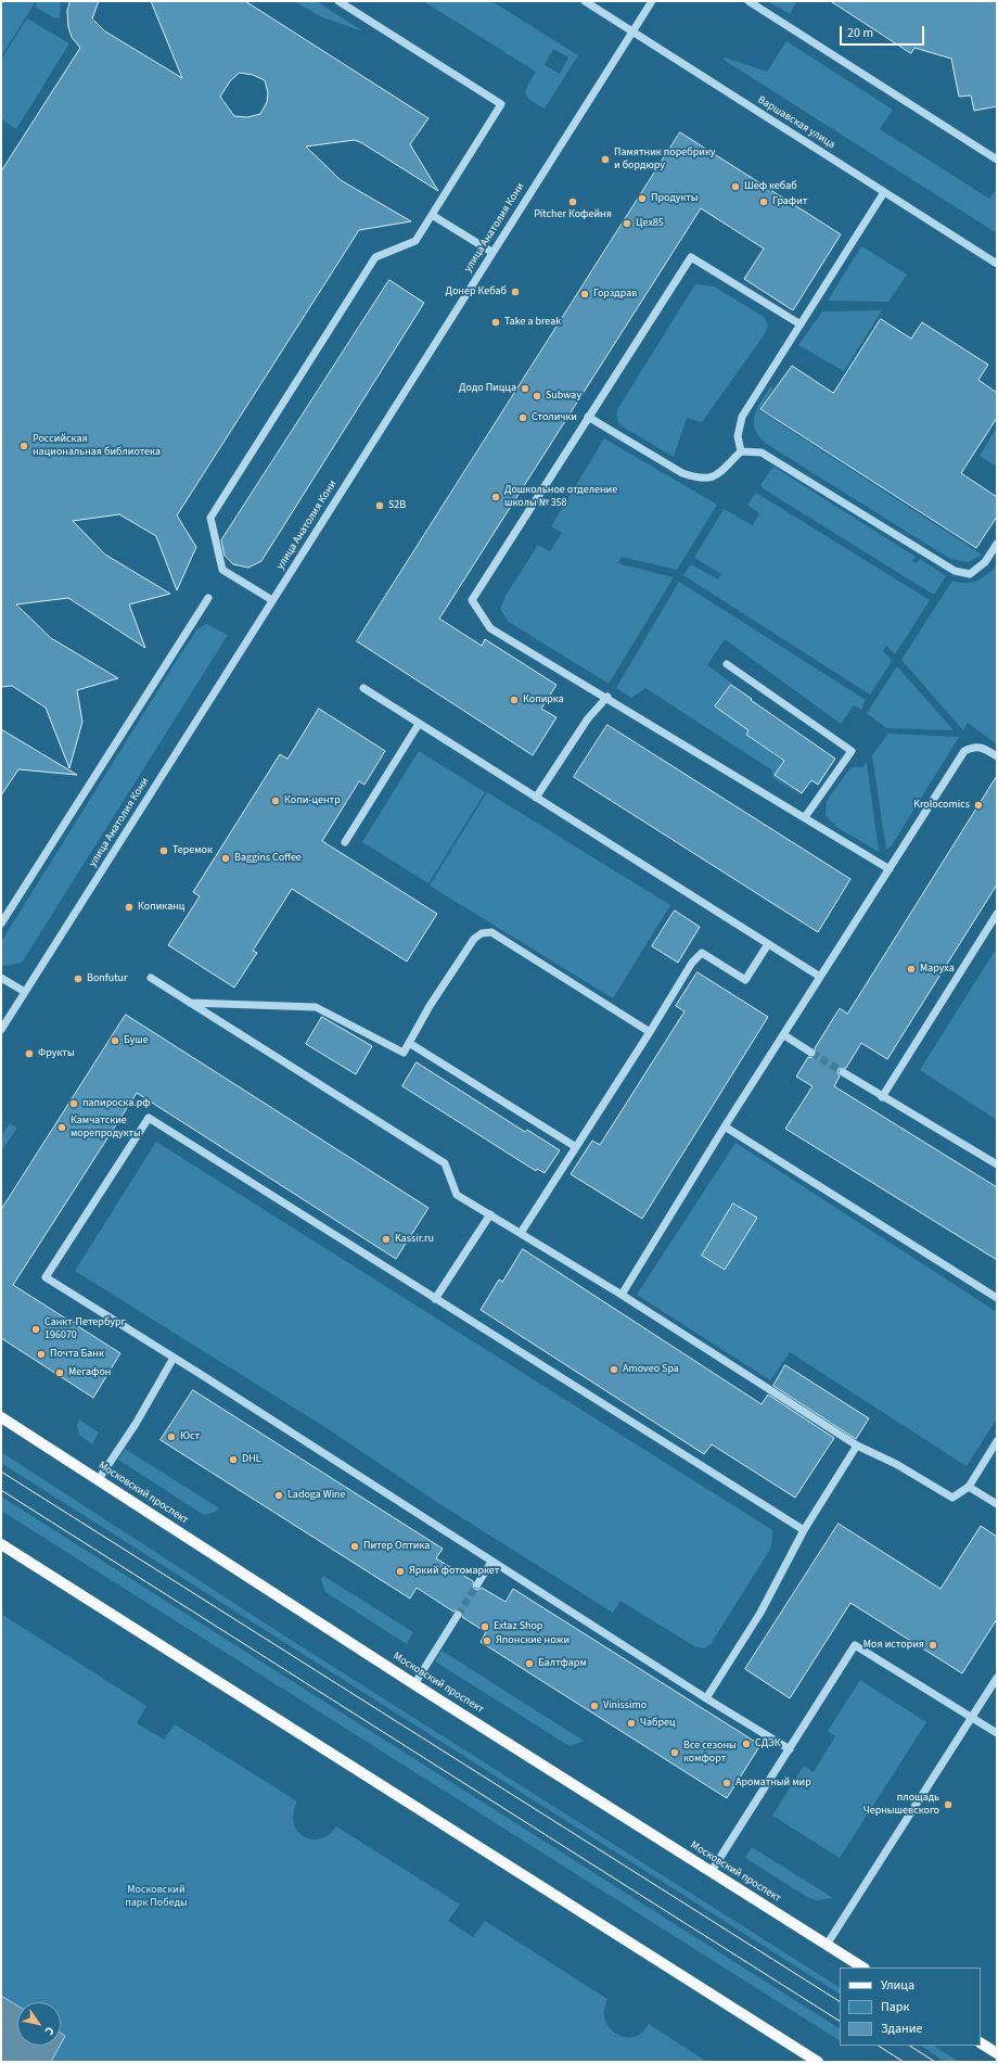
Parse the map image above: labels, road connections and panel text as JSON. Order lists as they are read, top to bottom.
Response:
{
  "streets": {
    "main road": ["Московский проспект"],
    "street": ["Варшавская улица", "улица Анатолия Кони"]
  },
  "crossings": [
    ["Варшавская улица", "улица Анатолия Кони"]
  ],
  "parks": ["Московский парк Победы"],
  "places": [
    "Памятник поребрику и бордюру",
    "Шеф кебаб",
    "Продукты",
    "Pitcher Кофейня",
    "Графит",
    "Цех85",
    "Донер Кебаб",
    "Горздрав",
    "Take a break",
    "Додо Пицца",
    "Subway",
    "Столички",
    "Российская национальная библиотека",
    "Дошкольное отделение школы № 358",
    "S2B",
    "Копирка",
    "Копи-центр",
    "Krolocomics",
    "Теремок",
    "Baggins Coffee",
    "Копиканц",
    "Маруха",
    "Bonfutur",
    "Буше",
    "Фрукты",
    "папироска.рф",
    "Камчатские мoрепродукты",
    "Kassir.ru",
    "Санкт-Петербург 196070",
    "Почта Банк",
    "Amoveo Spa",
    "Мегафон",
    "Юст",
    "DHL",
    "Ladoga Wine",
    "Питер Оптика",
    "Яркий фотомаркет",
    "Extaz Shop",
    "Японские ножи",
    "Моя история",
    "Балтфарм",
    "Vinissimo",
    "Чабрец",
    "СДЭК",
    "Все сезоны комфорт",
    "Ароматный мир",
    "площадь Чернышевского"
  ],
  "legend": ["Улица", "Парк", "Здание"],
  "scale_bar": "20 m",
  "north": "bottom right"
}
